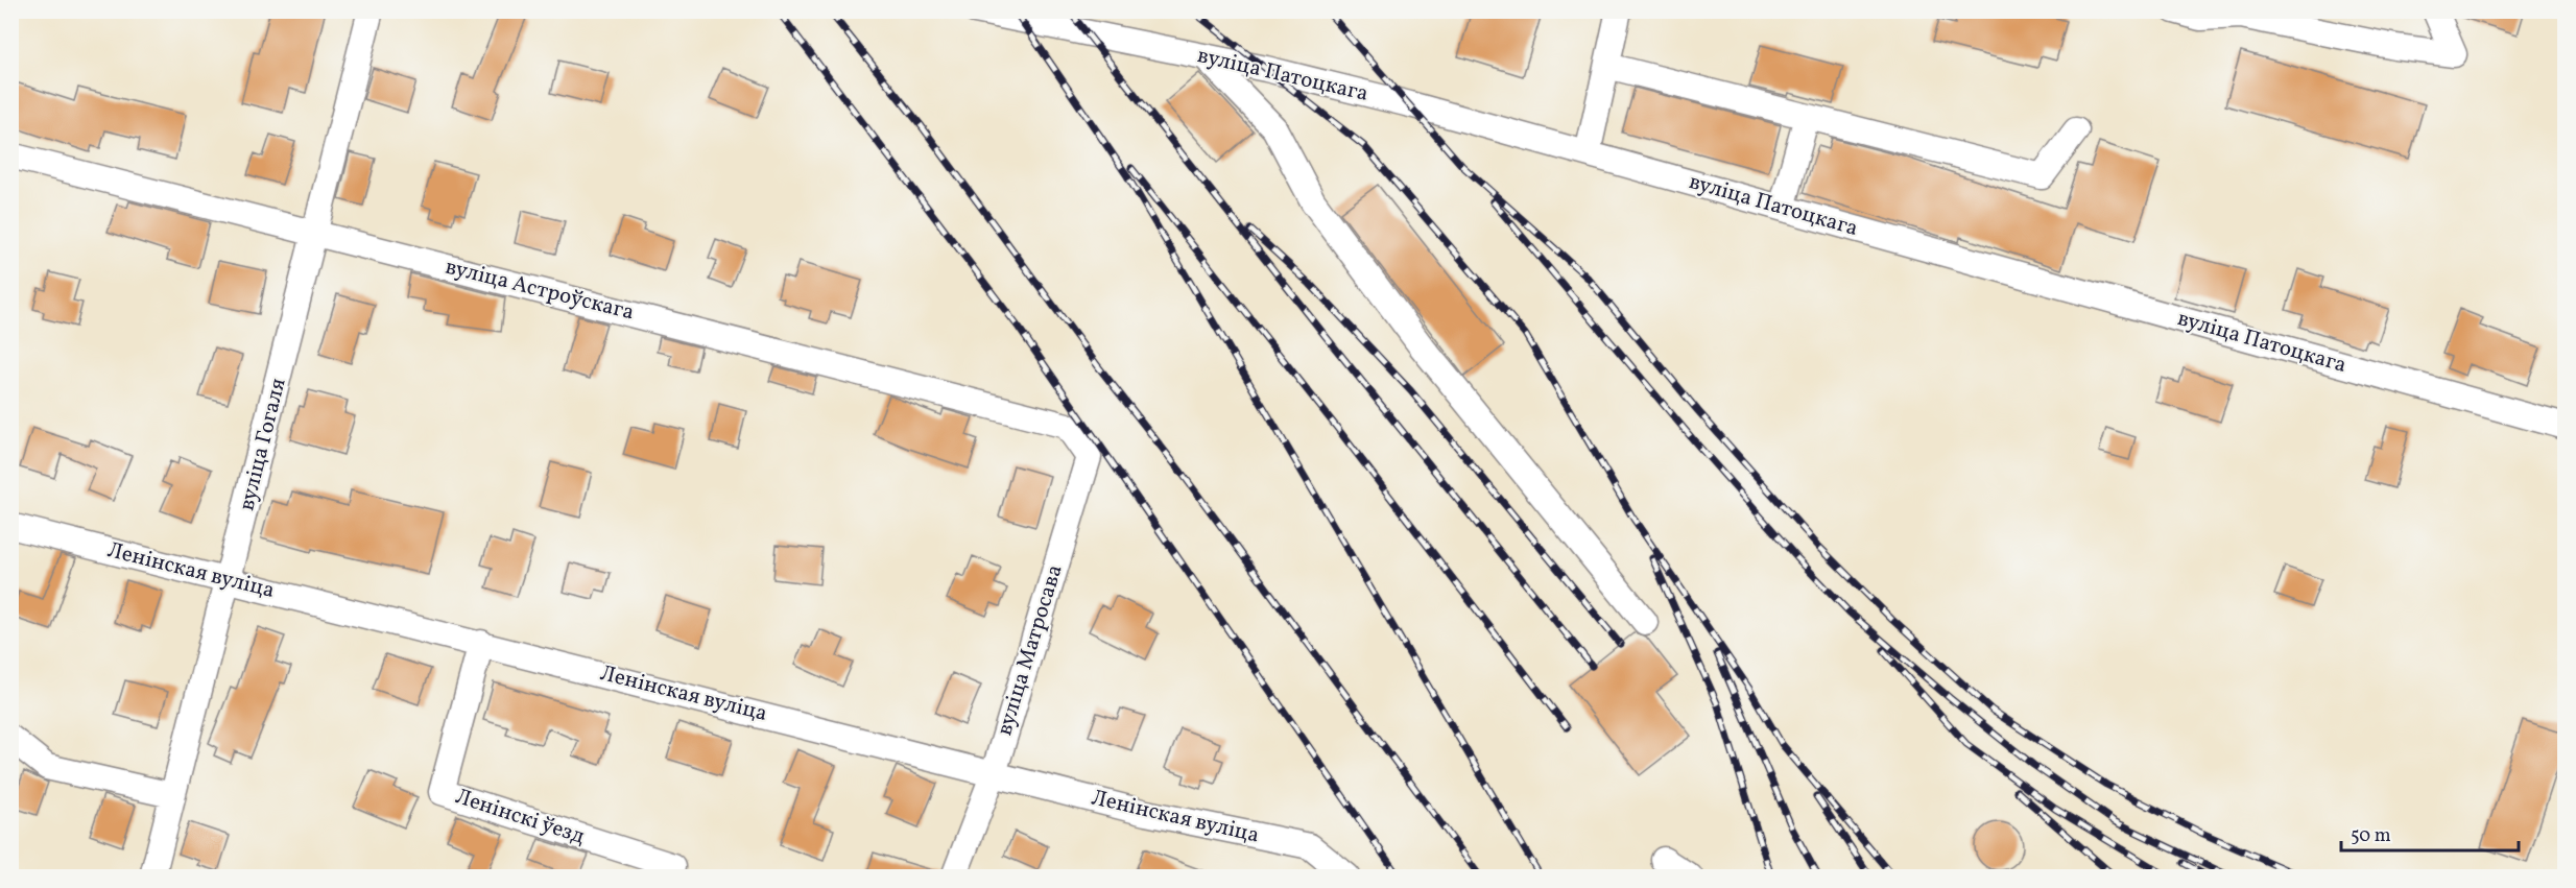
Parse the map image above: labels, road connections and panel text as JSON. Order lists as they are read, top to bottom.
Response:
{
  "streets": {
    "street": [
      "вуліца Патоцкага",
      "вуліца Астроўскага",
      "вуліца Гогаля",
      "Ленінская вуліца",
      "вуліца Матросава",
      "Ленінскі ўезд"
    ]
  },
  "crossings": [
    ["вуліца Астроўскага", "вуліца Гогаля"],
    ["вуліца Астроўскага", "вуліца Матросава"],
    ["вуліца Гогаля", "Ленінская вуліца"],
    ["Ленінская вуліца", "вуліца Матросава"],
    ["Ленінская вуліца", "Ленінскі ўезд"]
  ],
  "scale_bar": "50 m"
}
